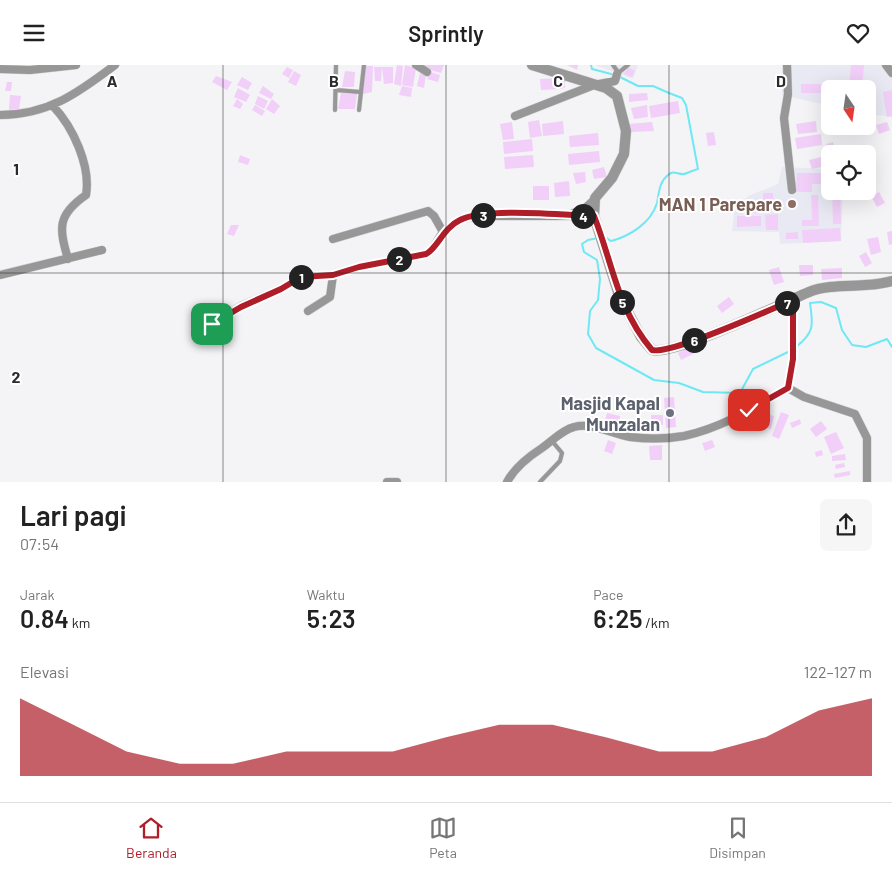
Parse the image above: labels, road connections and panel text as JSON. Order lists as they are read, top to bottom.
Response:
{
  "places": ["MAN 1 Parepare", "Masjid Kapal Munzalan"],
  "north": "bottom",
  "page": {
    "header": "Sprintly",
    "pins": [
      "3",
      "4",
      "2",
      "1",
      "5",
      "7",
      "6"
    ],
    "heading": ["Lari pagi", "07:54"],
    "stats": [
      ["Jarak", "0.84 km"],
      ["Waktu", "5:23"],
      ["Pace", "6:25 /km"]
    ],
    "chart": ["Elevasi", "122–127 m"],
    "tabs": ["Beranda", "Peta", "Disimpan"]
  },
  "grid": {
    "columns": [
      "A",
      "B",
      "C",
      "D"
    ],
    "rows": ["1", "2"]
  }
}
